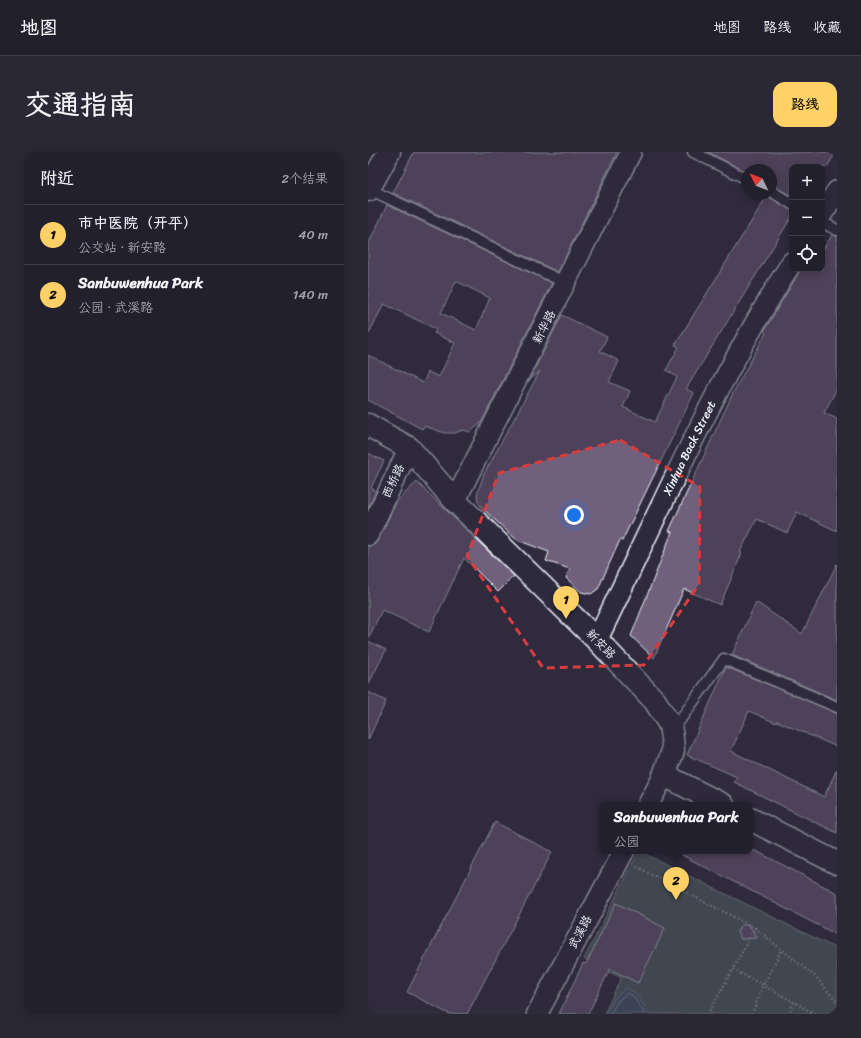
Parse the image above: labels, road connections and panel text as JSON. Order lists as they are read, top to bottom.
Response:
{
  "streets": {
    "street": [
      "新华路",
      "Xinhua Back Street",
      "西桥路",
      "新安路",
      "武溪路"
    ]
  },
  "crossings": [
    ["新华路", "新安路"],
    ["Xinhua Back Street", "新安路"],
    ["西桥路", "新安路"]
  ],
  "north": "top left",
  "page": {
    "header": "地图",
    "nav": ["地图", "路线", "收藏"],
    "title": "交通指南",
    "buttons": "路线",
    "heading": ["附近", "2个结果"],
    "map_buttons": ["+", "−"],
    "list": [
      {
        "mark": "1",
        "name": "市中医院（开平）",
        "note": "公交站 · 新安路",
        "value": "40 m"
      },
      {
        "mark": "2",
        "name": "Sanbuwenhua Park",
        "note": "公园 · 武溪路",
        "value": "140 m"
      }
    ],
    "pins": ["1", "2"],
    "popup": ["Sanbuwenhua Park", "公园"]
  }
}
